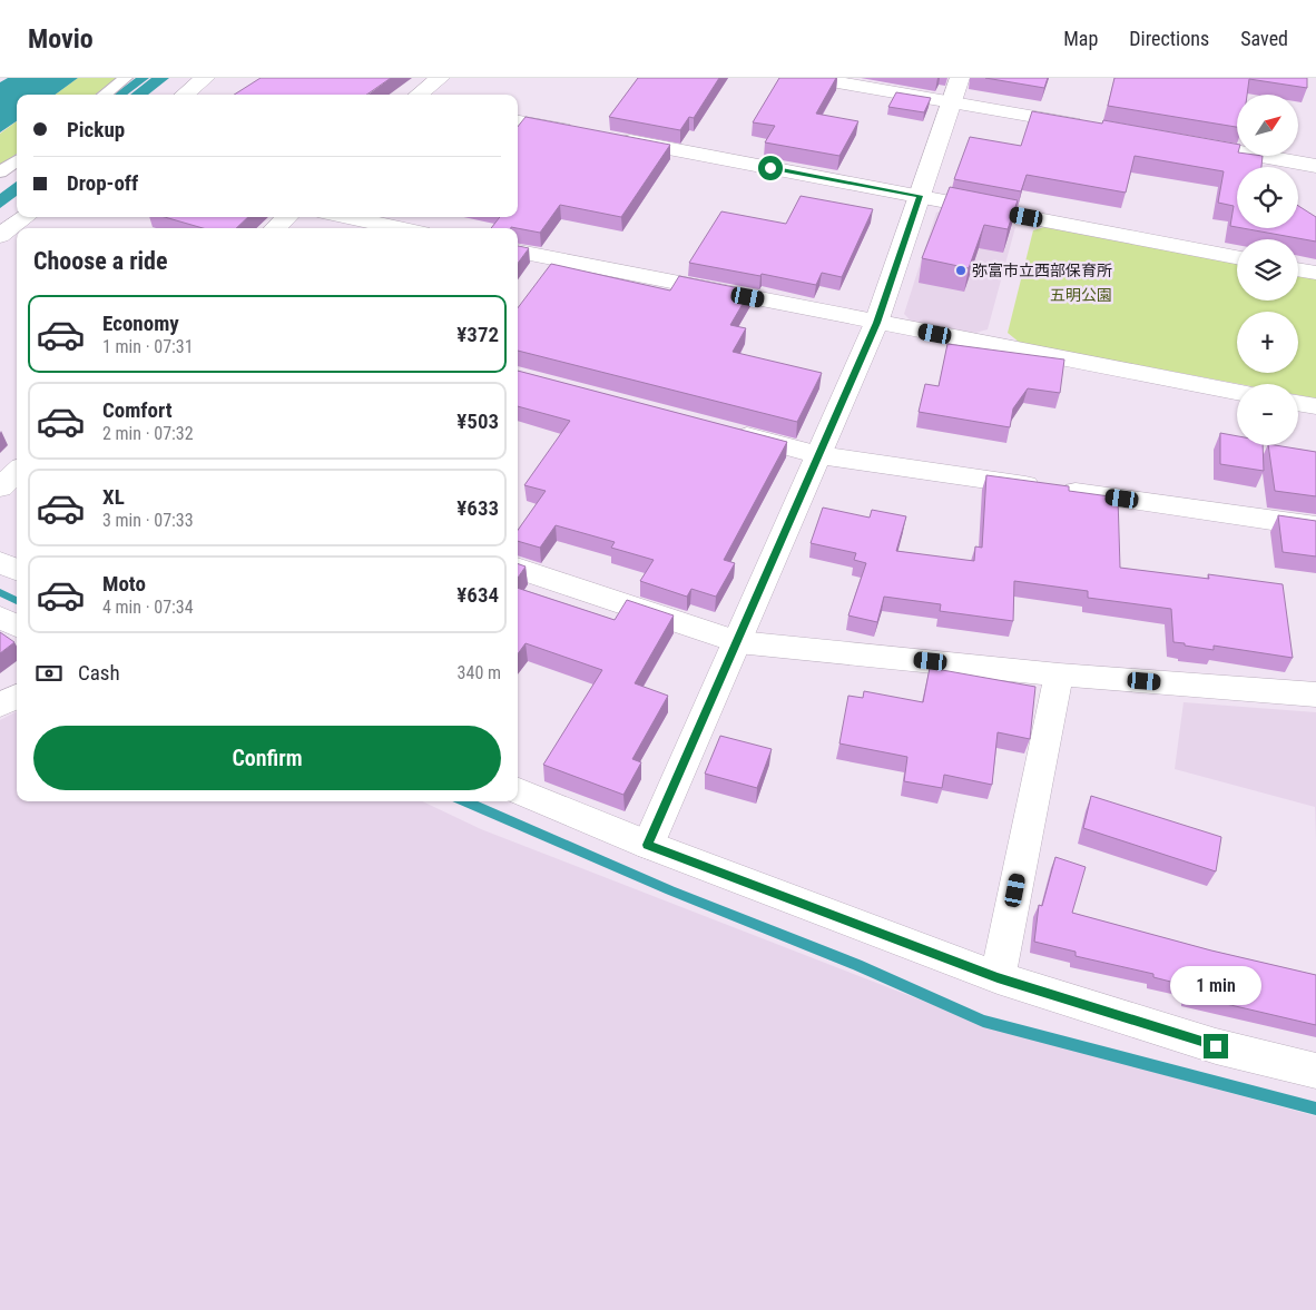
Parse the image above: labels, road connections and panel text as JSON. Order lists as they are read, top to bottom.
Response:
{
  "parks": ["五明公園"],
  "places": ["弥富市立西部保育所"],
  "north": "top right",
  "page": {
    "header": "Movio",
    "nav": ["Map", "Directions", "Saved"],
    "map_buttons": ["+", "−"],
    "banner": ["Pickup", "Drop-off"],
    "heading": "Choose a ride",
    "list": [
      {
        "name": "Economy",
        "note": "1 min · 07:31",
        "value": "¥372"
      },
      {
        "name": "Comfort",
        "note": "2 min · 07:32",
        "value": "¥503"
      },
      {
        "name": "XL",
        "note": "3 min · 07:33",
        "value": "¥633"
      },
      {
        "name": "Moto",
        "note": "4 min · 07:34",
        "value": "¥634"
      }
    ],
    "pay": ["Cash", "340 m"],
    "buttons": "Confirm",
    "bubble": "1 min"
  }
}
